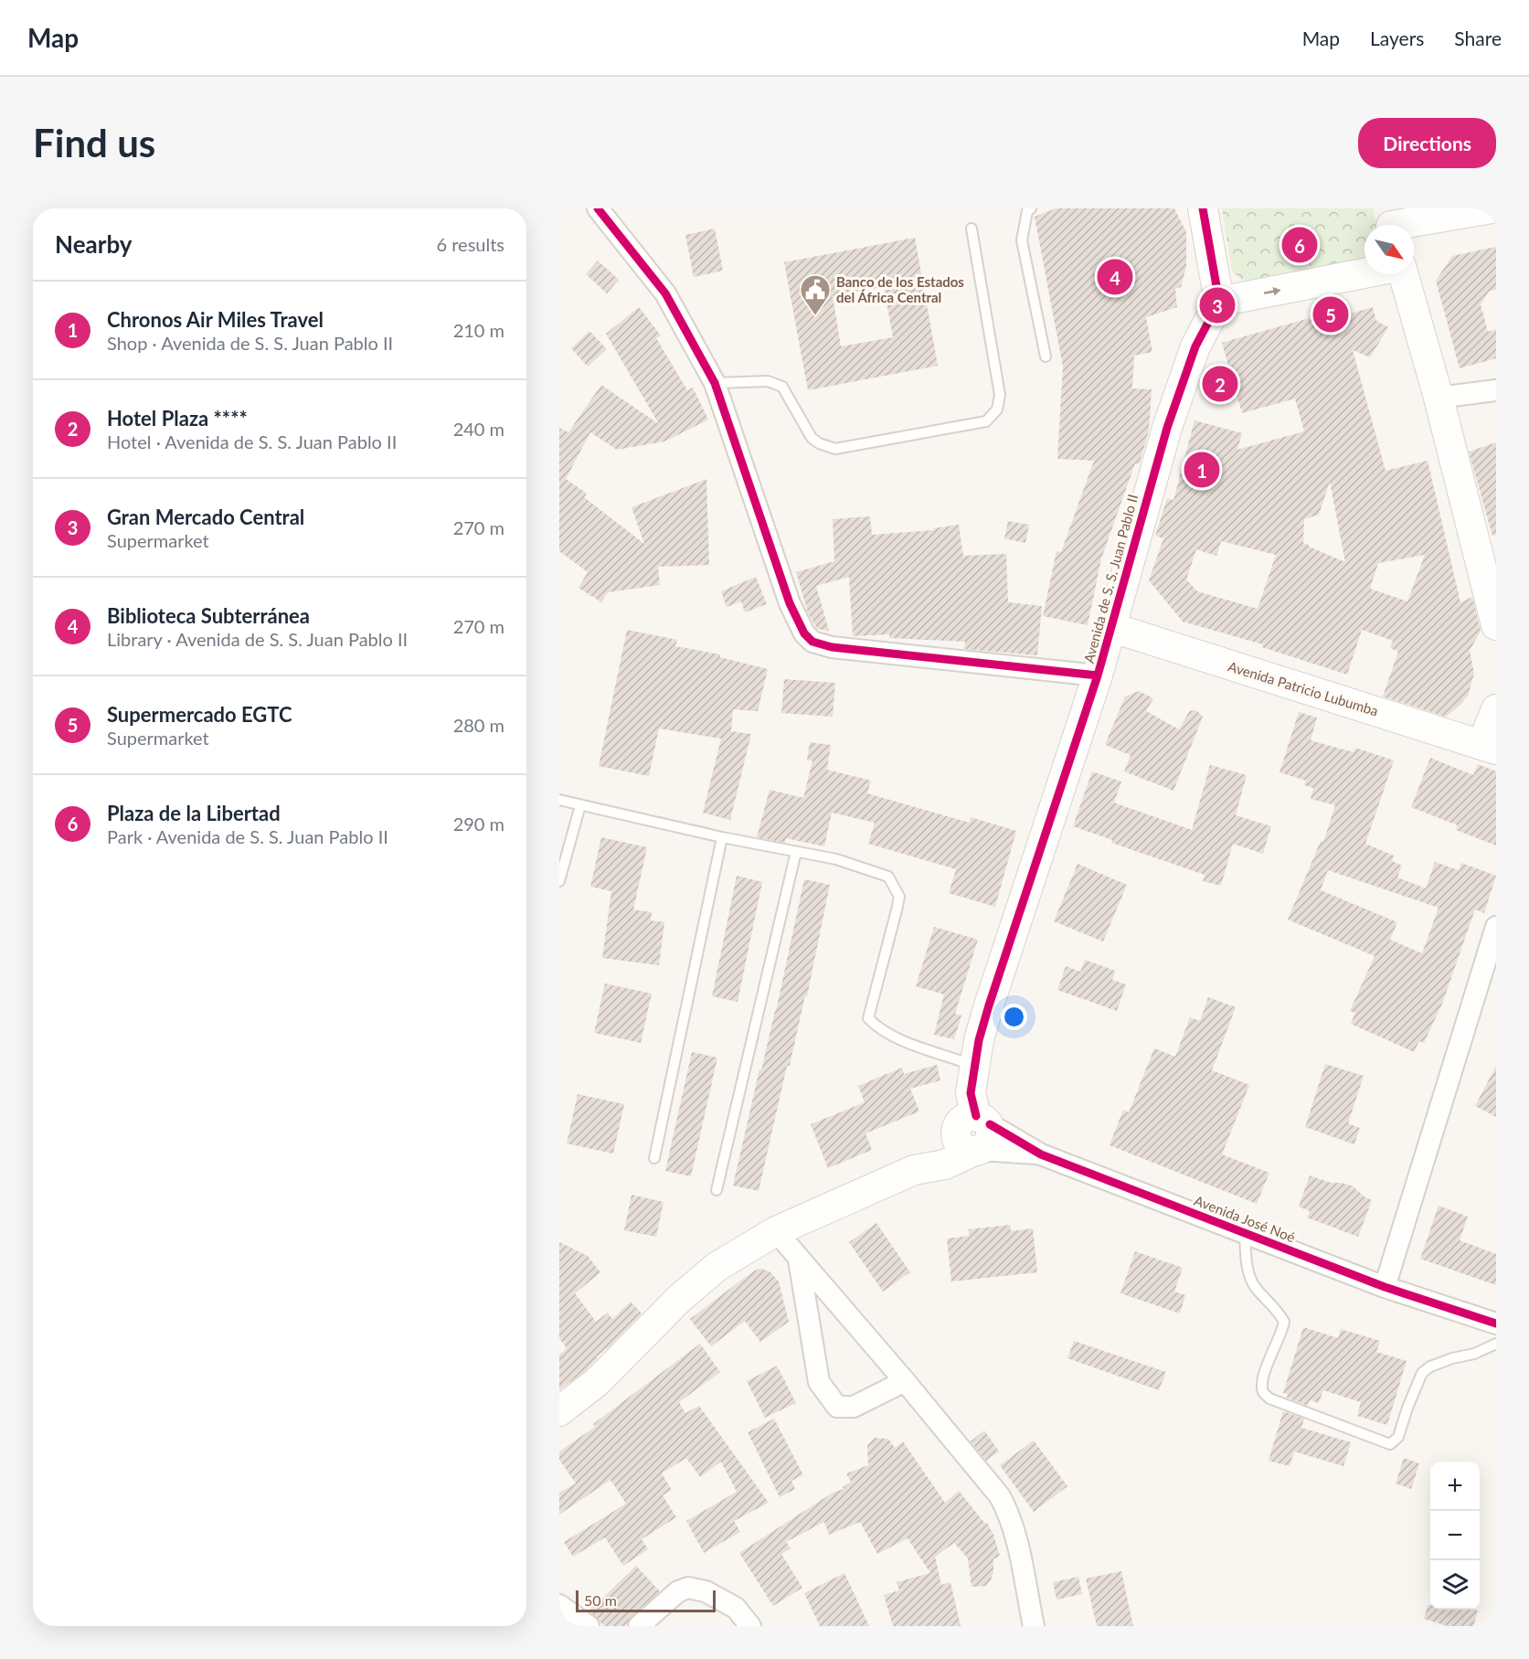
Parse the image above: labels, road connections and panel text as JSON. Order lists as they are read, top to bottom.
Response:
{
  "streets": {
    "street": ["Avenida de S. S. Juan Pablo II", "Avenida Patricio Lubumba", "Avenida José Noé"]
  },
  "crossings": [
    ["Avenida de S. S. Juan Pablo II", "Avenida Patricio Lubumba"],
    ["Avenida de S. S. Juan Pablo II", "Avenida José Noé"]
  ],
  "places": {
    "public building": ["Banco de los Estados del África Central"]
  },
  "scale_bar": "50 m",
  "north": "bottom right",
  "page": {
    "header": "Map",
    "nav": ["Map", "Layers", "Share"],
    "buttons": "Directions",
    "title": "Find us",
    "heading": ["Nearby", "6 results"],
    "pins": [
      "6",
      "4",
      "3",
      "5",
      "2",
      "1"
    ],
    "list": [
      {
        "mark": "1",
        "name": "Chronos Air Miles Travel",
        "note": "Shop · Avenida de S. S. Juan Pablo II",
        "value": "210 m"
      },
      {
        "mark": "2",
        "name": "Hotel Plaza ****",
        "note": "Hotel · Avenida de S. S. Juan Pablo II",
        "value": "240 m"
      },
      {
        "mark": "3",
        "name": "Gran Mercado Central",
        "note": "Supermarket",
        "value": "270 m"
      },
      {
        "mark": "4",
        "name": "Biblioteca Subterránea",
        "note": "Library · Avenida de S. S. Juan Pablo II",
        "value": "270 m"
      },
      {
        "mark": "5",
        "name": "Supermercado EGTC",
        "note": "Supermarket",
        "value": "280 m"
      },
      {
        "mark": "6",
        "name": "Plaza de la Libertad",
        "note": "Park · Avenida de S. S. Juan Pablo II",
        "value": "290 m"
      }
    ],
    "map_buttons": ["+", "−"],
    "scale": "50 m"
  }
}
